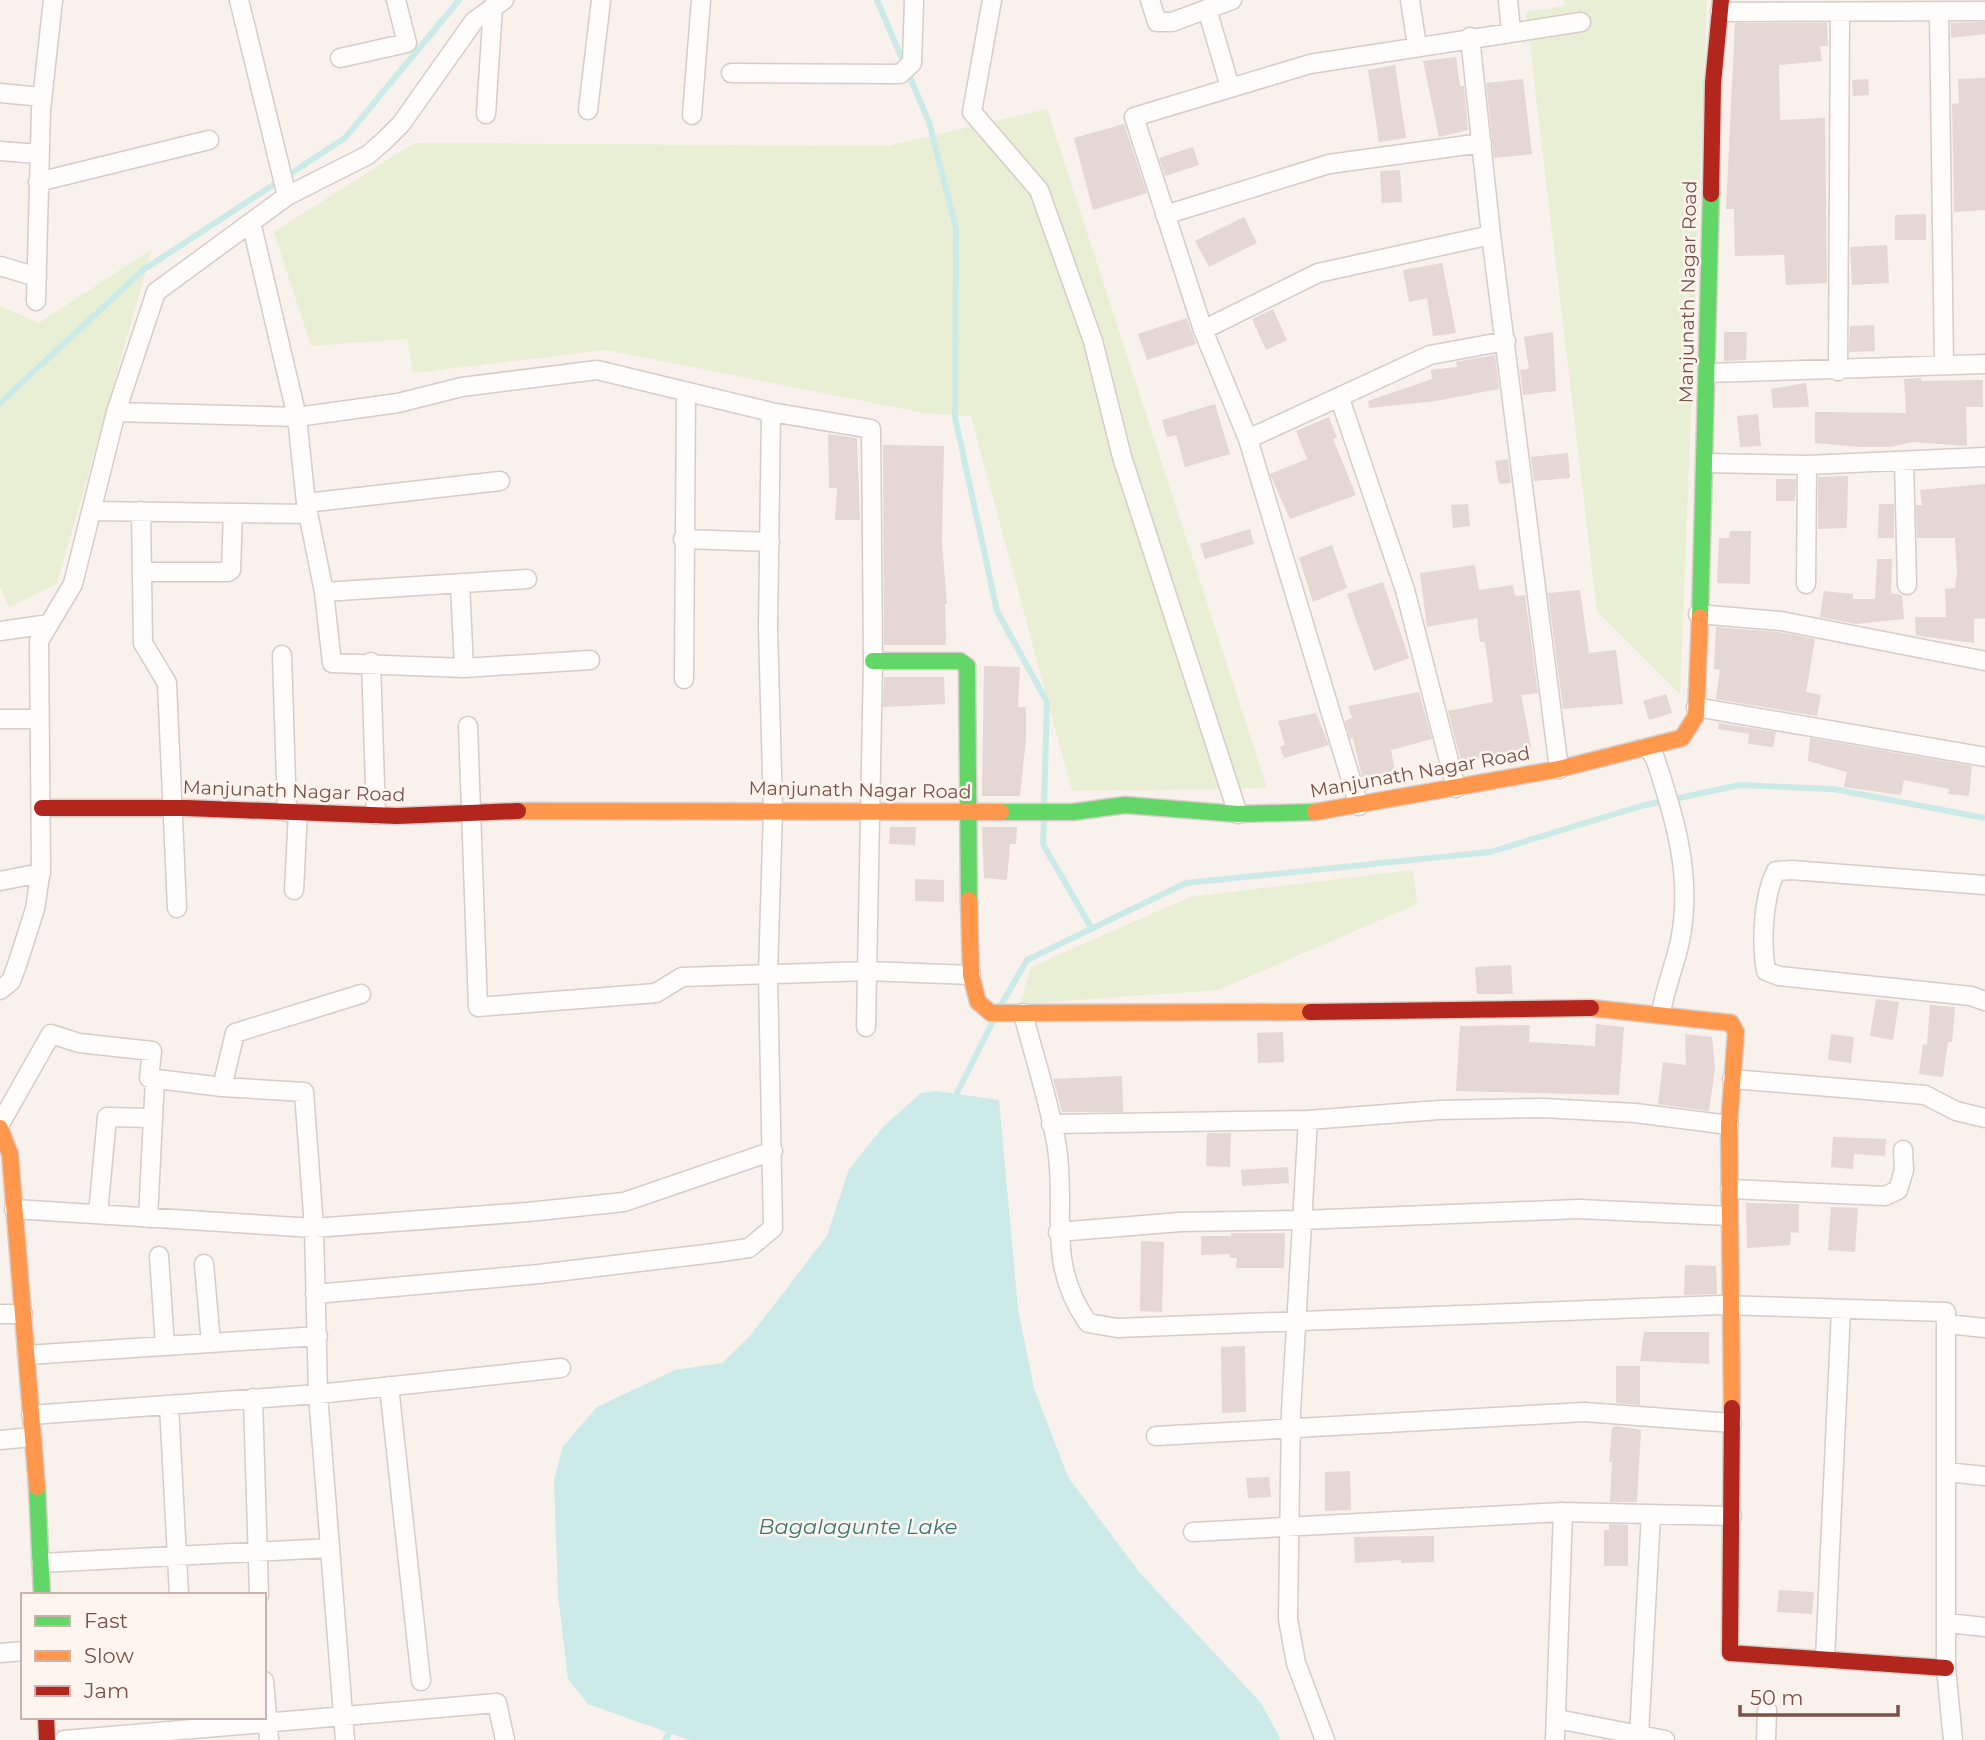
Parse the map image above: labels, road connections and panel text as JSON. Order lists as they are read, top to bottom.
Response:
{
  "streets": {
    "street": ["Manjunath Nagar Road"]
  },
  "water": ["Bagalagunte Lake"],
  "legend": ["Fast", "Slow", "Jam"],
  "scale_bar": "50 m"
}
